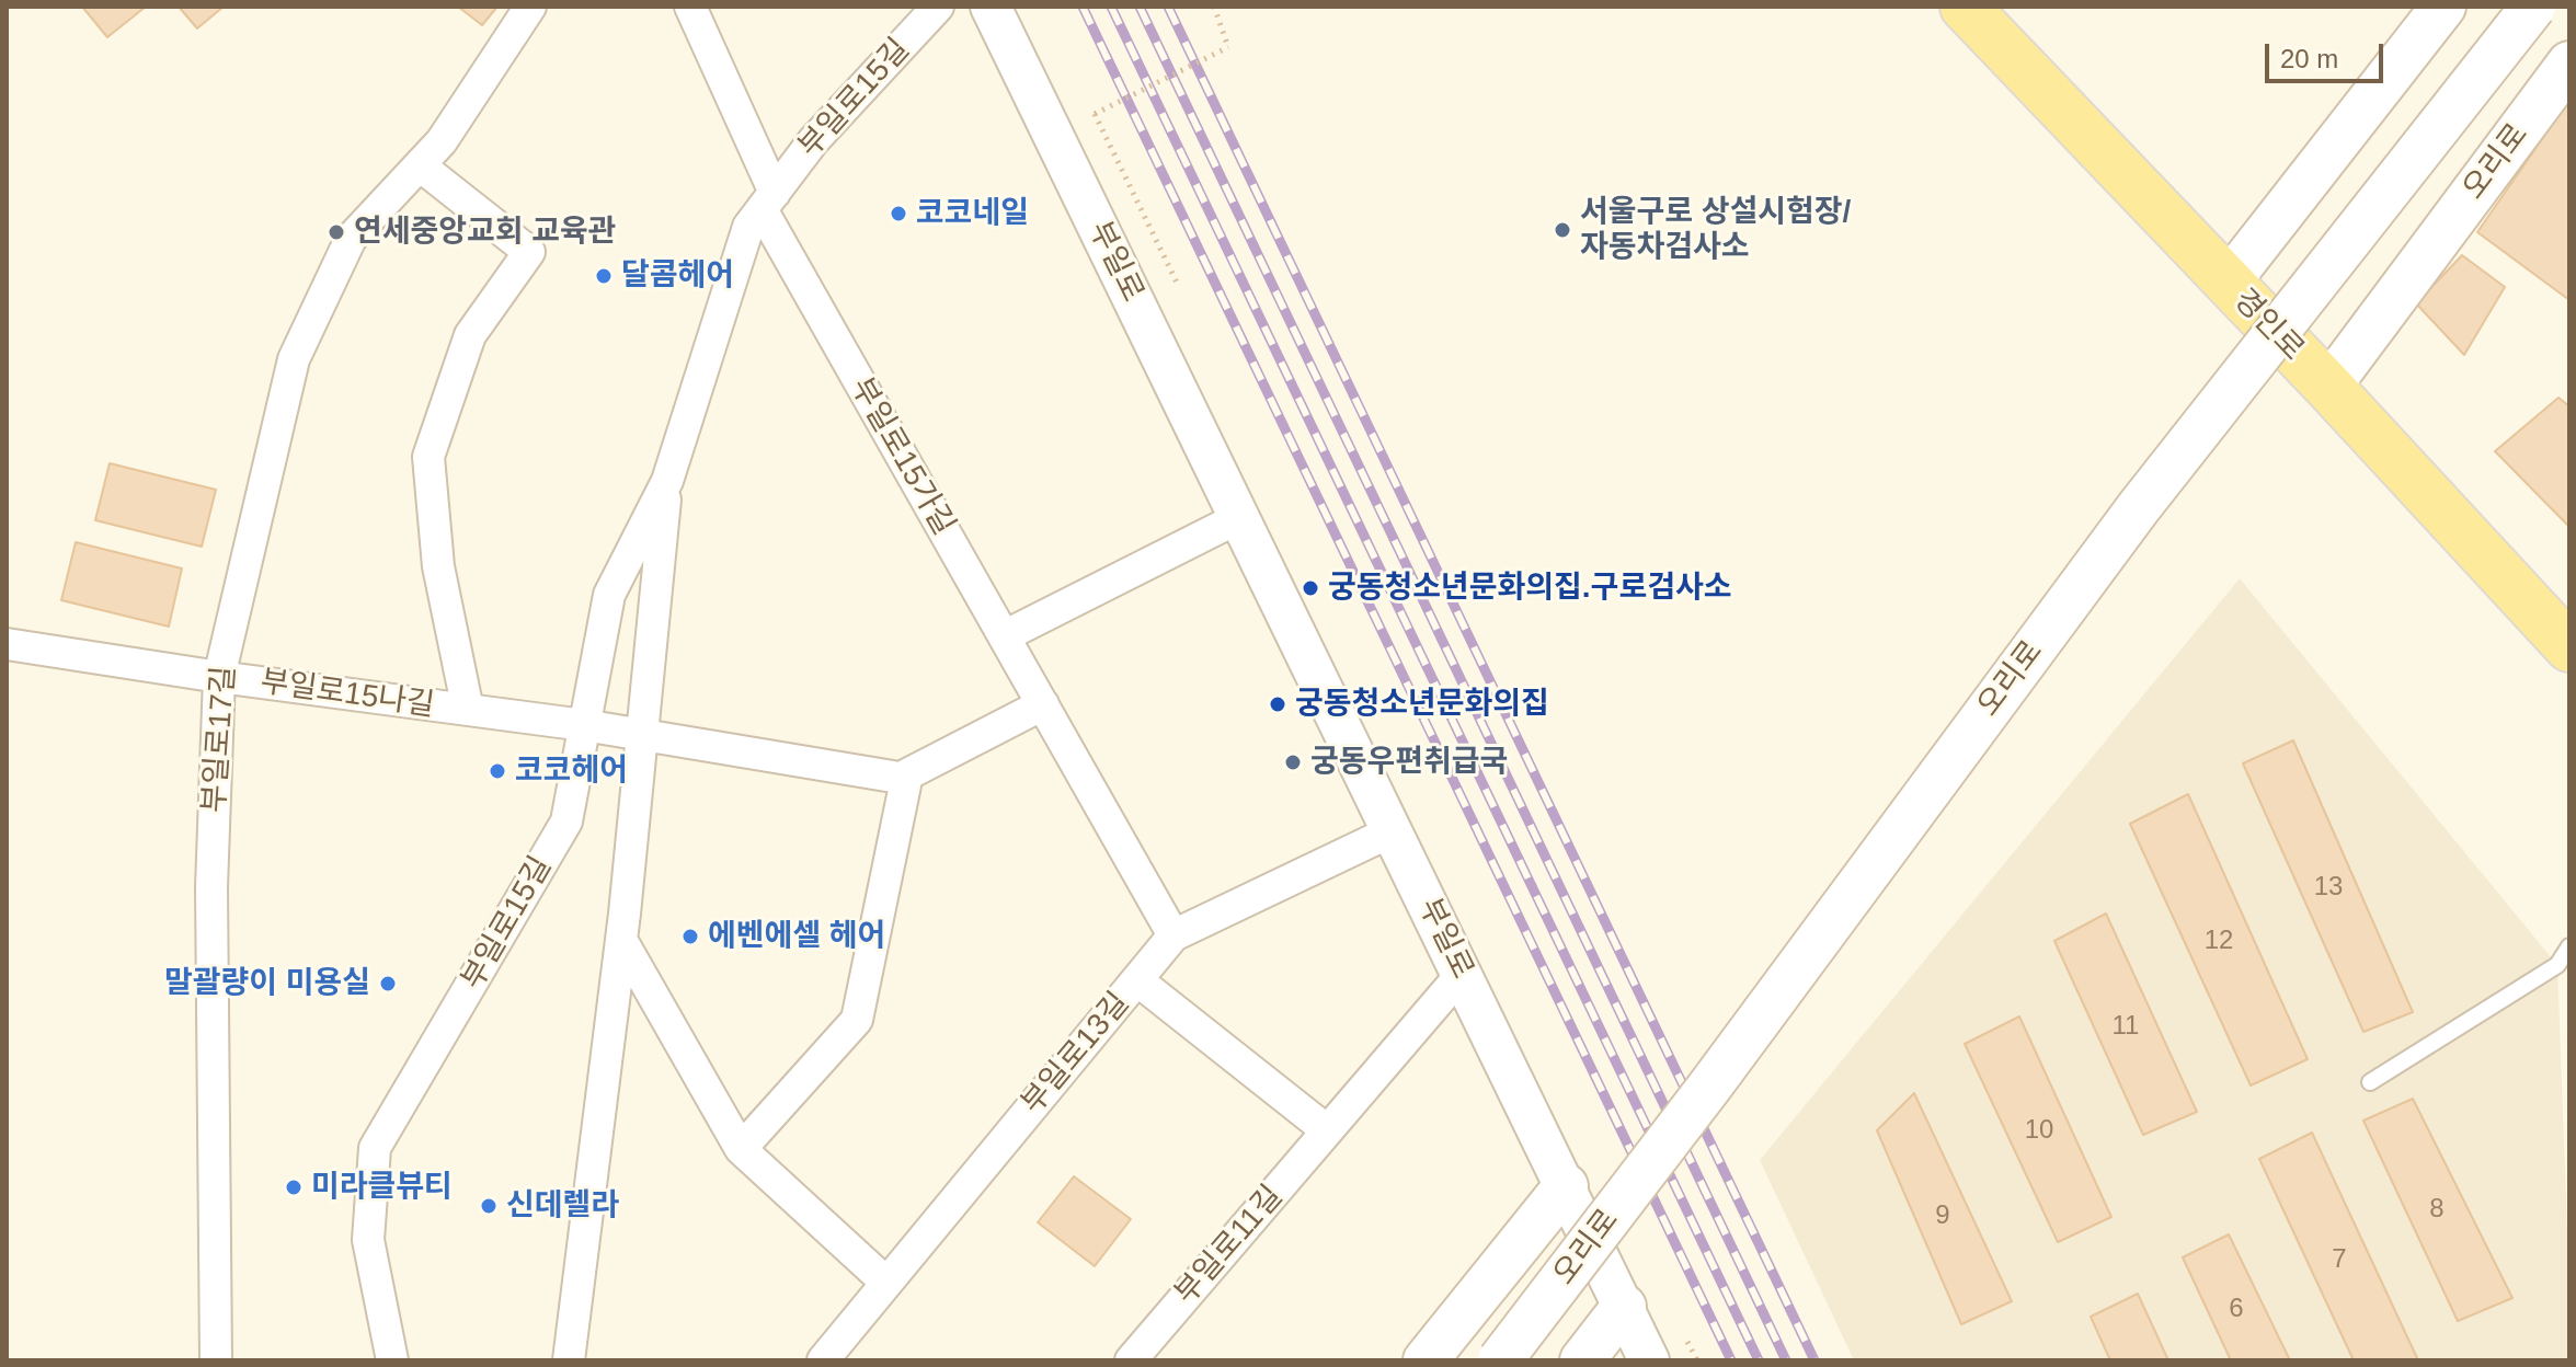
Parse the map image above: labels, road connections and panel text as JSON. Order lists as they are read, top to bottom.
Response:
{
  "streets": {
    "main road": ["오리로", "경인로"],
    "street": [
      "부일로15길",
      "부일로",
      "부일로15가길",
      "부일로15나길",
      "부일로17길",
      "부일로13길",
      "부일로11길"
    ]
  },
  "crossings": [
    ["부일로15길", "부일로15가길"],
    ["부일로15길", "부일로15나길"],
    ["오리로", "경인로"],
    ["부일로", "부일로13길"],
    ["부일로", "부일로11길"],
    ["부일로15가길", "부일로13길"],
    ["부일로15나길", "부일로17길"]
  ],
  "places": [
    "코코네일",
    "서울구로 상설시험장/ 자동차검사소",
    "연세중앙교회 교육관",
    "달콤헤어",
    "궁동청소년문화의집.구로검사소",
    "궁동청소년문화의집",
    "궁동우편취급국",
    "코코헤어",
    "에벤에셀 헤어",
    "말괄량이 미용실",
    "미라클뷰티",
    "신데렐라"
  ],
  "house_numbers": [
    "13",
    "12",
    "11",
    "10",
    "8",
    "9",
    "7",
    "6"
  ],
  "scale_bar": "20 m"
}
